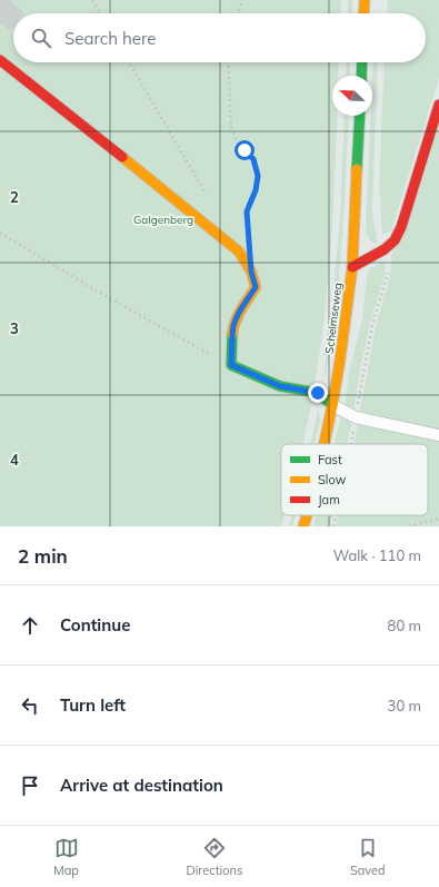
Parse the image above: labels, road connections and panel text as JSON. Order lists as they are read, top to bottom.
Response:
{
  "streets": {
    "main road": ["Schelmseweg"]
  },
  "parks": ["Galgenberg"],
  "legend": ["Fast", "Slow", "Jam"],
  "north": "top left",
  "page": {
    "search": "Search here",
    "heading": ["2 min", "Walk · 110 m"],
    "list": [
      ["Continue", "80 m"],
      ["Turn left", "30 m"],
      "Arrive at destination"
    ],
    "nav": ["Map", "Directions", "Saved"]
  },
  "grid": {
    "rows": ["2", "3", "4"]
  }
}
